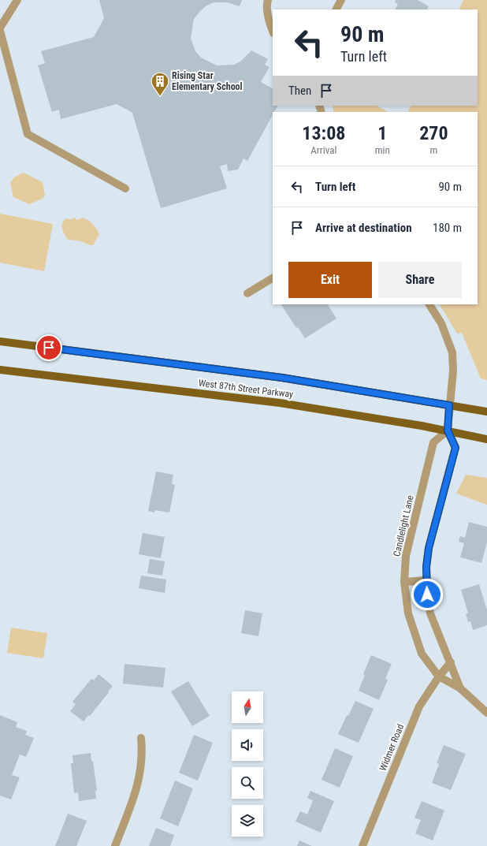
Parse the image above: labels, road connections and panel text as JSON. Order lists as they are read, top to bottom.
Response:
{
  "streets": {
    "main road": ["West 87th Street Parkway"],
    "street": ["Candlelight Lane", "Widmer Road"]
  },
  "crossings": [
    ["West 87th Street Parkway", "Candlelight Lane"],
    ["Candlelight Lane", "Widmer Road"]
  ],
  "places": {
    "building": ["Rising Star Elementary School"]
  },
  "north": "top",
  "page": {
    "turn": ["90 m", "Turn left"],
    "then": "Then",
    "eta": [
      "13:08",
      "Arrival",
      "1",
      "min",
      "270",
      "m"
    ],
    "list": [
      {
        "name": "Turn left",
        "value": "90 m"
      },
      {
        "name": "Arrive at destination",
        "value": "180 m"
      }
    ],
    "buttons": ["Exit", "Share"]
  }
}
